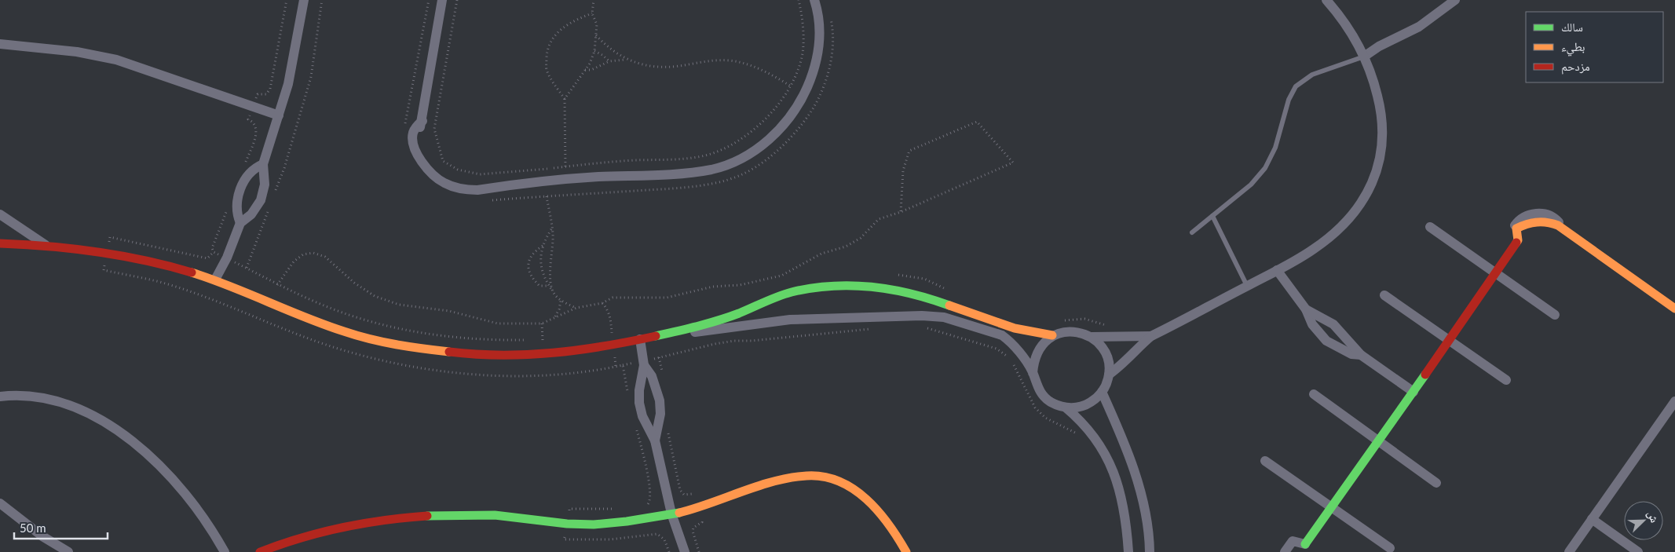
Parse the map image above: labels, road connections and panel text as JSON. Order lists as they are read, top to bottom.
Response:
{
  "legend": ["سالك", "بطيء", "مزدحم"],
  "scale_bar": "50 m",
  "north": "top right"
}
